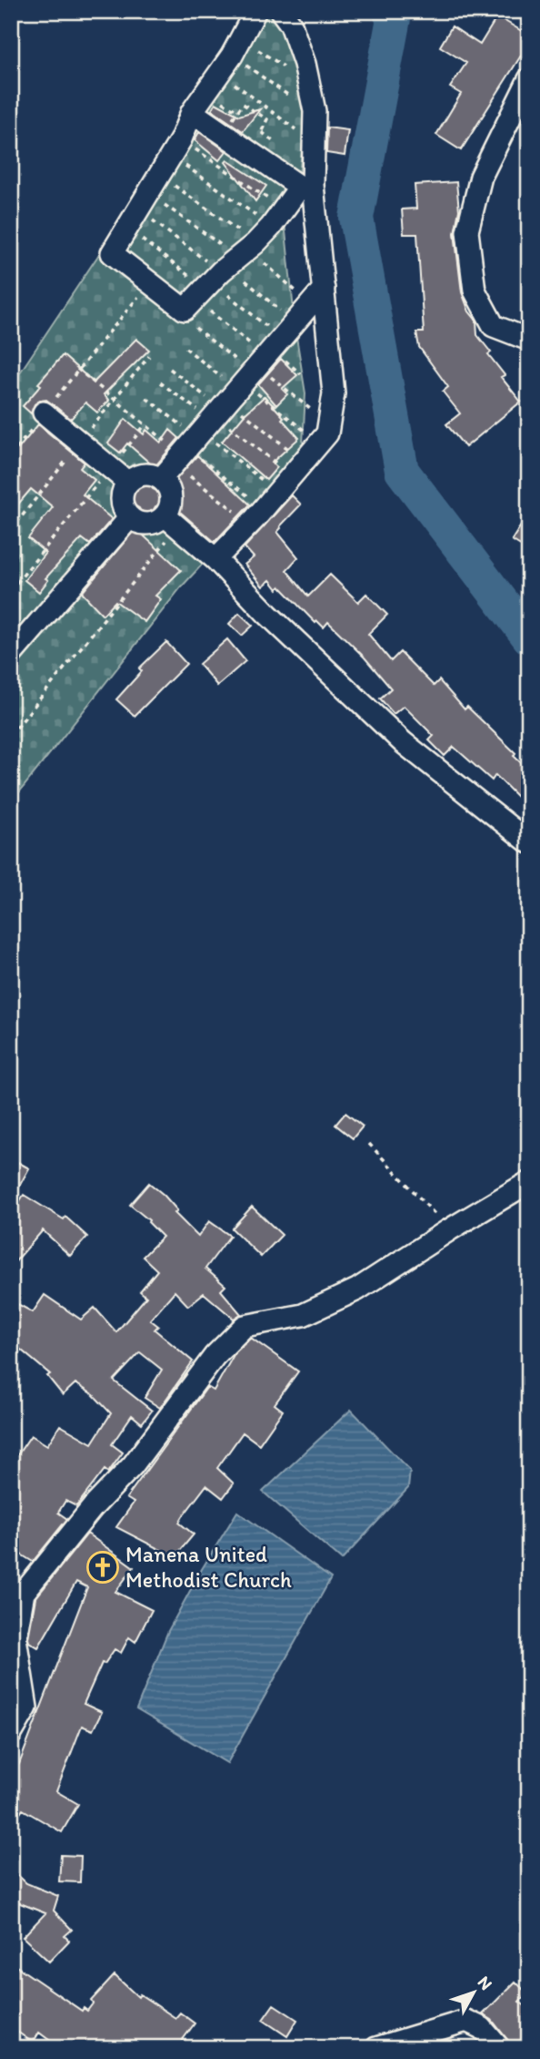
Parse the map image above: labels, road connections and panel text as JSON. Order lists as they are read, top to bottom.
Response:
{
  "places": {
    "church": ["Manena United Methodist Church"]
  },
  "north": "top right"
}
